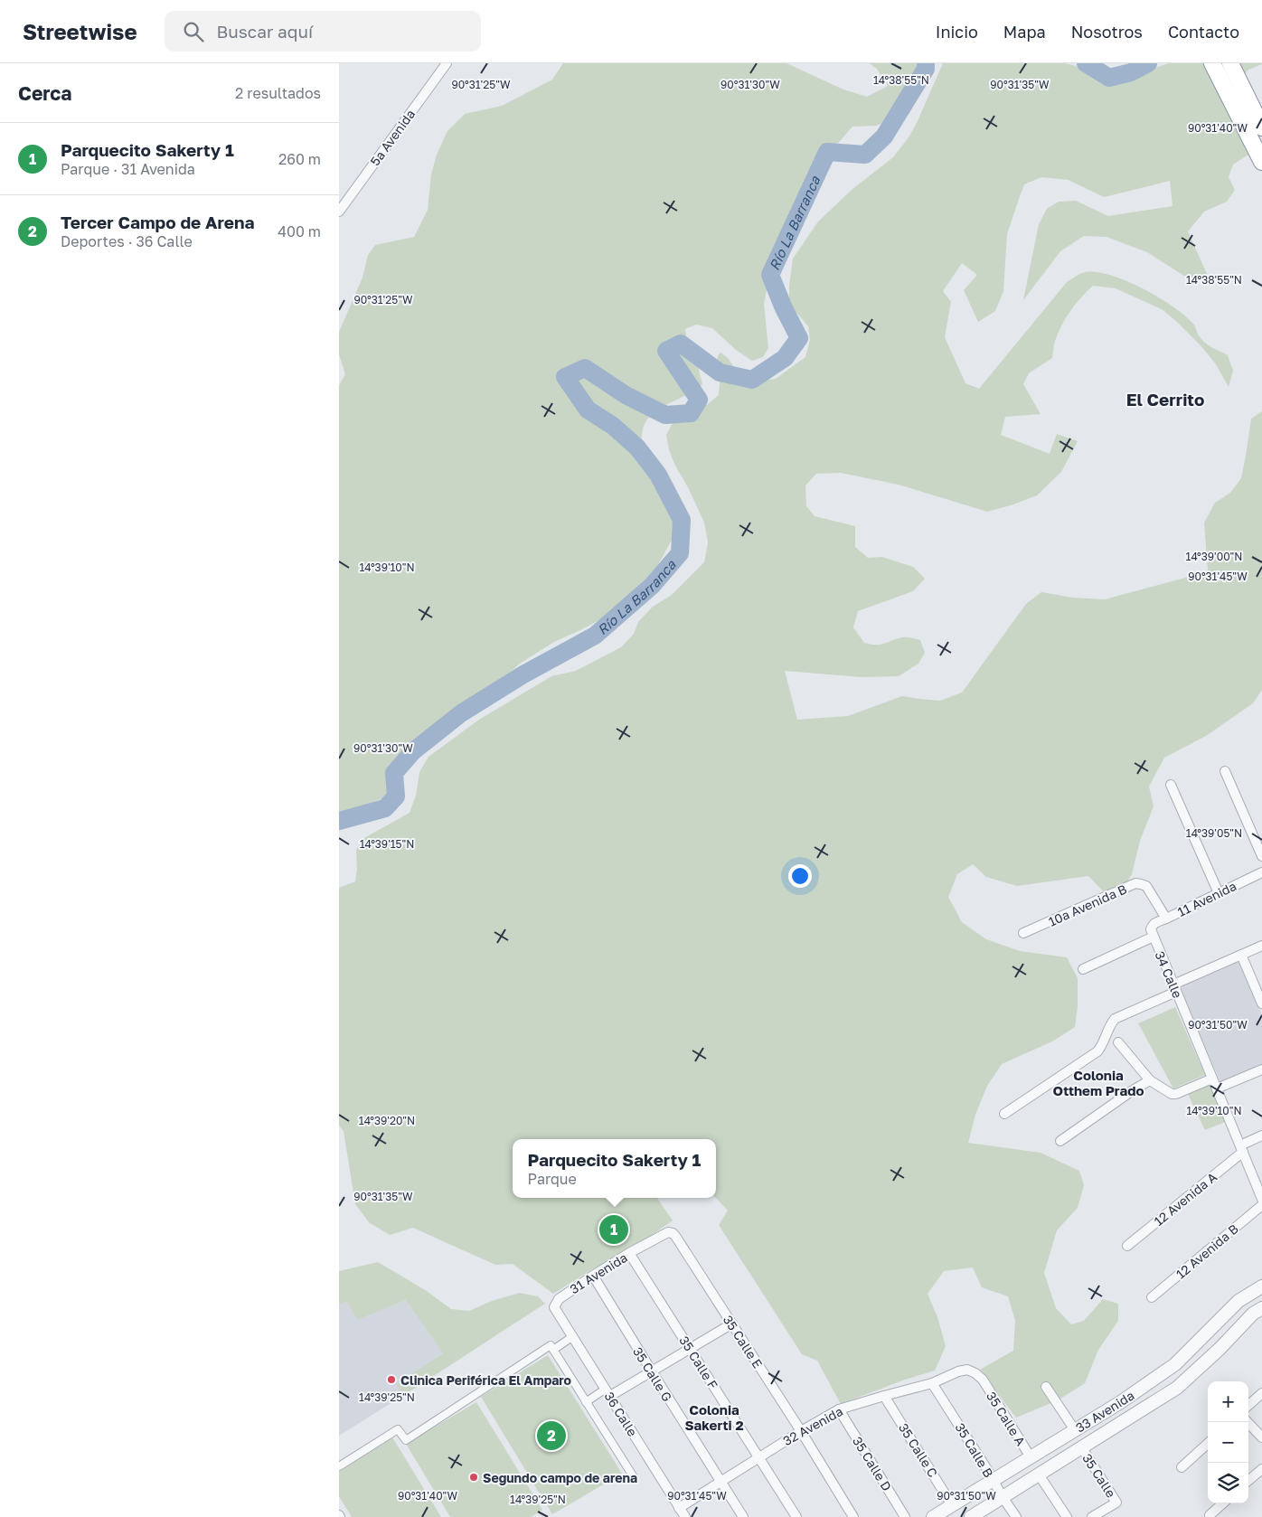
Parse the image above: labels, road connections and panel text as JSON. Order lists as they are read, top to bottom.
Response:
{
  "streets": {
    "street": [
      "5a Avenida",
      "11 Avenida",
      "10a Avenida B",
      "34 Calle",
      "12 Avenida A",
      "12 Avenida B",
      "31 Avenida",
      "35 Calle E",
      "35 Calle F",
      "35 Calle G",
      "33 Avenida",
      "36 Calle",
      "35 Calle A",
      "32 Avenida",
      "35 Calle C",
      "35 Calle B",
      "35 Calle D",
      "35 Calle"
    ]
  },
  "crossings": [
    ["11 Avenida", "10a Avenida B"],
    ["11 Avenida", "34 Calle"],
    ["34 Calle", "12 Avenida A"],
    ["31 Avenida", "35 Calle E"],
    ["31 Avenida", "35 Calle F"],
    ["31 Avenida", "35 Calle G"],
    ["31 Avenida", "36 Calle"],
    ["35 Calle E", "32 Avenida"],
    ["35 Calle F", "32 Avenida"],
    ["35 Calle G", "32 Avenida"],
    ["33 Avenida", "35 Calle A"],
    ["33 Avenida", "35 Calle C"],
    ["33 Avenida", "35 Calle B"],
    ["33 Avenida", "35 Calle"],
    ["36 Calle", "32 Avenida"],
    ["35 Calle A", "32 Avenida"],
    ["32 Avenida", "35 Calle C"],
    ["32 Avenida", "35 Calle B"],
    ["32 Avenida", "35 Calle D"]
  ],
  "districts": ["El Cerrito", "Colonia Otthem Prado", "Colonia Sakerti 2"],
  "water": ["Río La Barranca"],
  "places": ["Clinica Periférica El Amparo", "Segundo campo de arena"],
  "page": {
    "header": "Streetwise",
    "search": "Buscar aquí",
    "nav": [
      "Inicio",
      "Mapa",
      "Nosotros",
      "Contacto"
    ],
    "heading": ["Cerca", "2 resultados"],
    "list": [
      {
        "mark": "1",
        "name": "Parquecito Sakerty 1",
        "note": "Parque · 31 Avenida",
        "value": "260 m"
      },
      {
        "mark": "2",
        "name": "Tercer Campo de Arena",
        "note": "Deportes · 36 Calle",
        "value": "400 m"
      }
    ],
    "popup": ["Parquecito Sakerty 1", "Parque"],
    "pins": ["1", "2"],
    "map_buttons": ["+", "−"]
  },
  "coordinates": [
    "14°38'55\"N",
    "90°31'25\"W",
    "90°31'30\"W",
    "90°31'35\"W",
    "90°31'40\"W",
    "14°39'00\"N",
    "14°39'10\"N",
    "90°31'45\"W",
    "14°39'05\"N",
    "14°39'15\"N",
    "90°31'50\"W",
    "14°39'20\"N",
    "14°39'25\"N"
  ]
}
